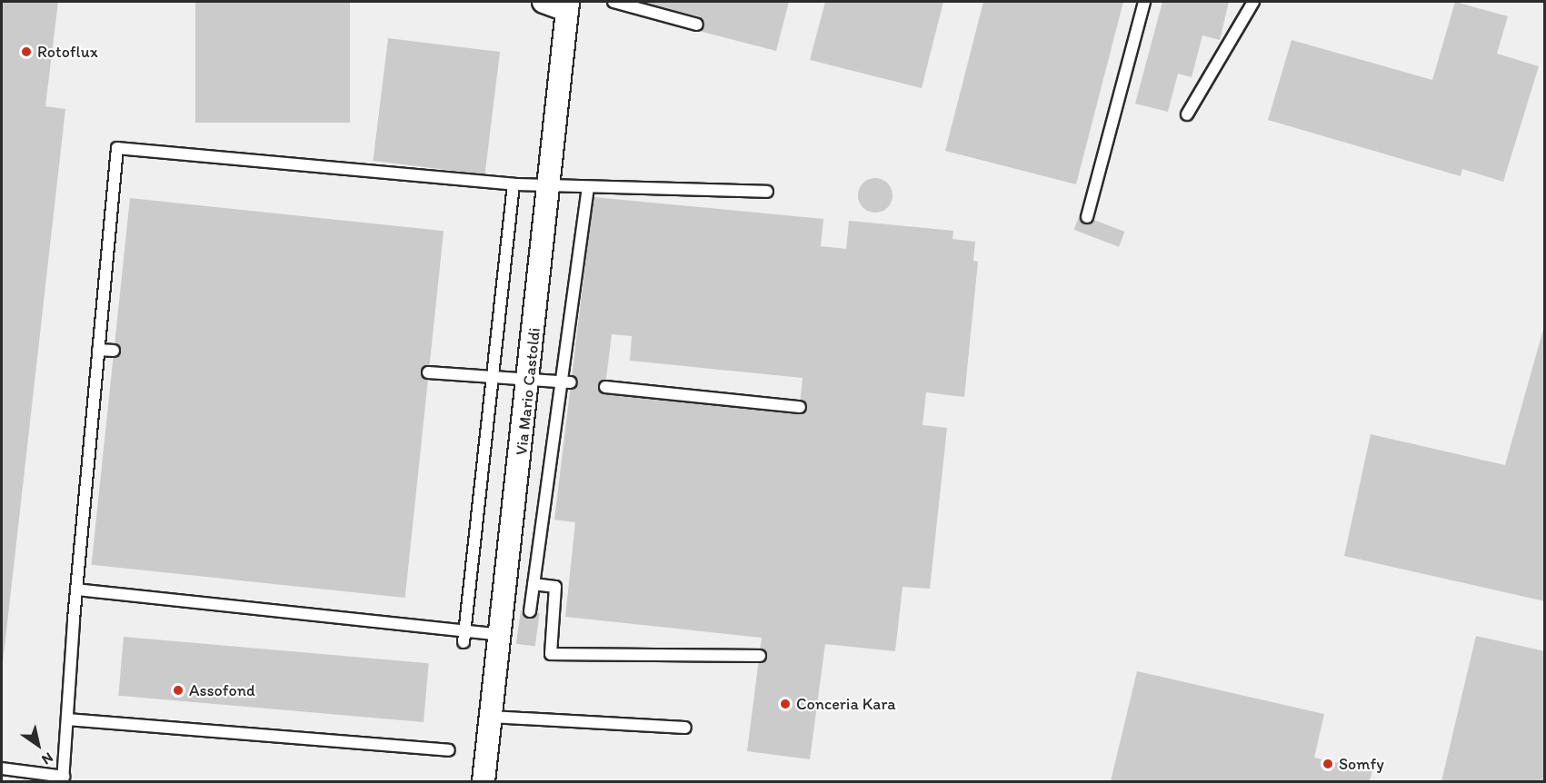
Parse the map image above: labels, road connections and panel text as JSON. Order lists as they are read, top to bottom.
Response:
{
  "streets": {
    "street": ["Via Mario Castoldi"]
  },
  "places": [
    "Rotoflux",
    "Assofond",
    "Conceria Kara",
    "Somfy"
  ],
  "north": "bottom right"
}
